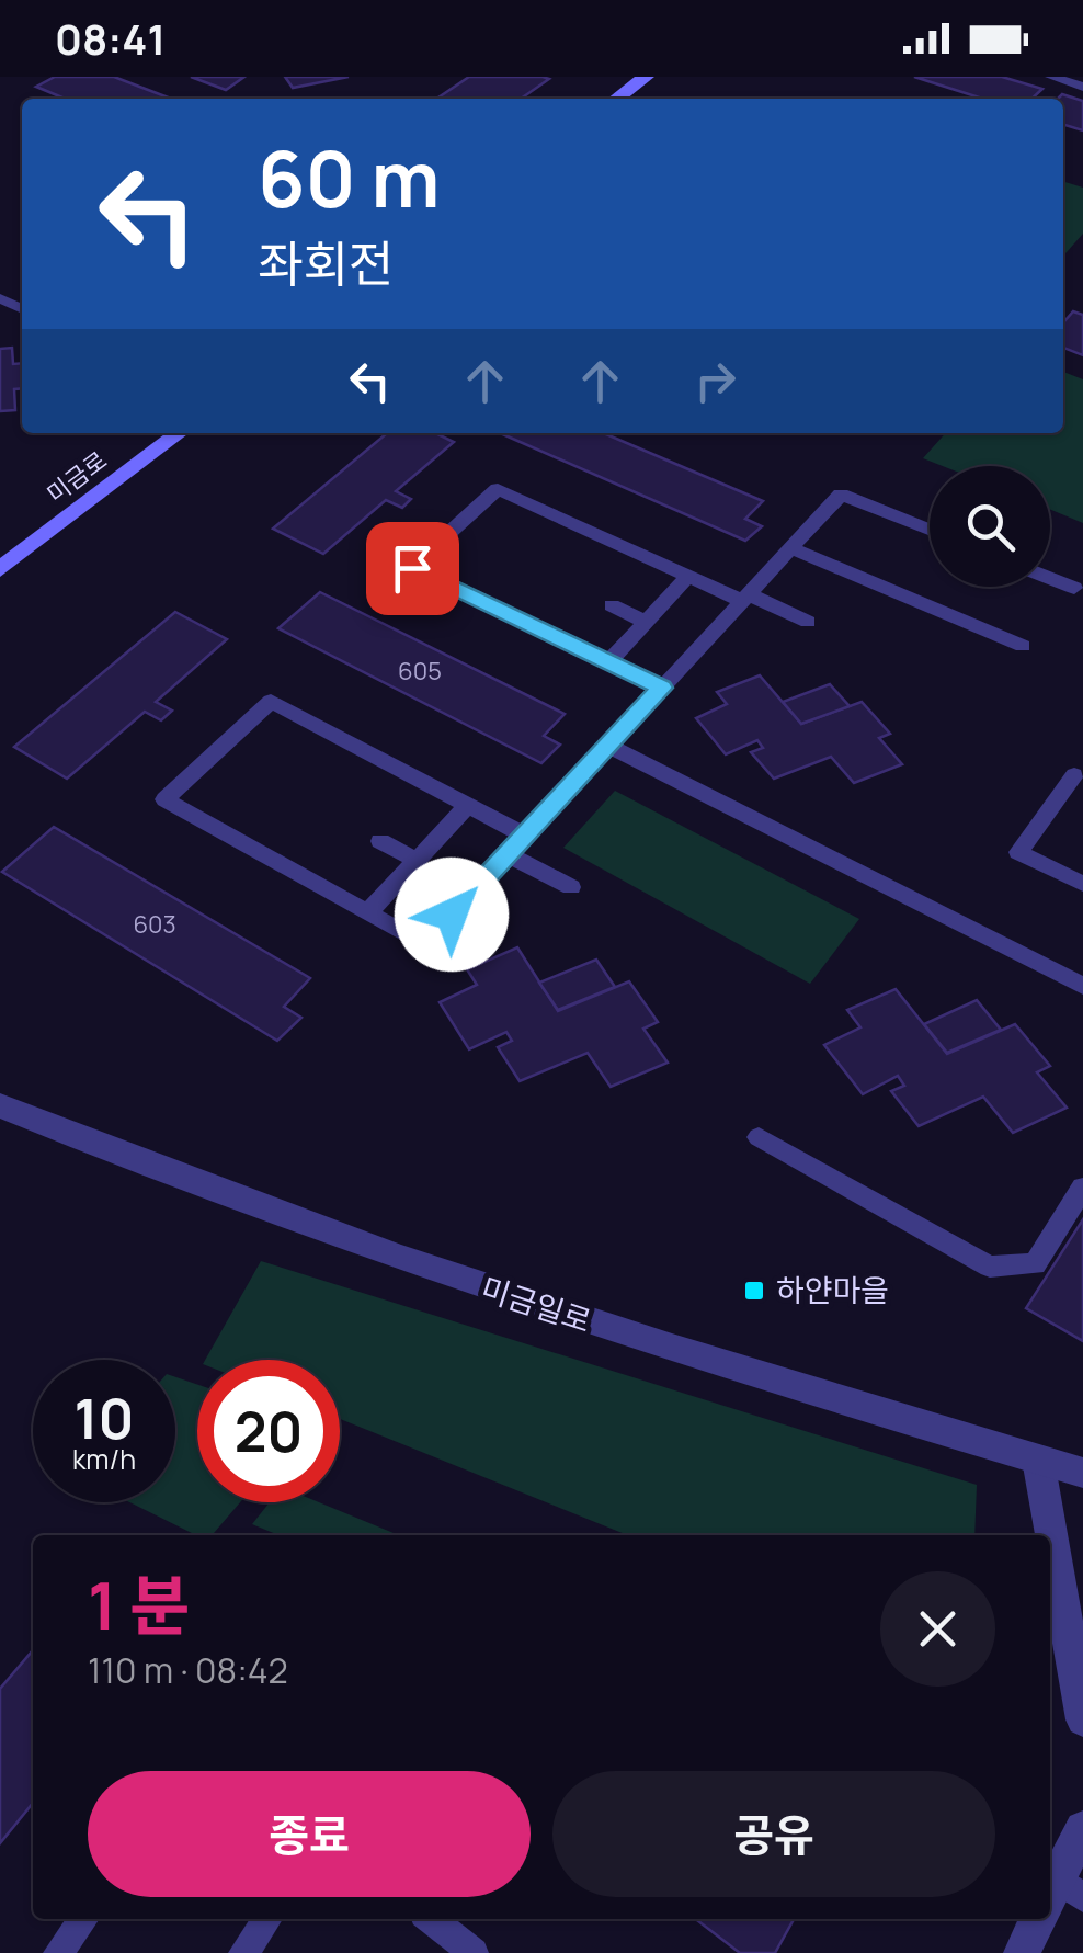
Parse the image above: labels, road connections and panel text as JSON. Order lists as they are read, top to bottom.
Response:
{
  "streets": {
    "main road": ["미금로"],
    "street": ["미금일로"]
  },
  "places": {
    "transit": ["하얀마을"]
  },
  "house_numbers": ["605", "603"],
  "page": {
    "status": "08:41",
    "turn": ["60 m", "좌회전"],
    "speed": "10 km/h",
    "limit": "20",
    "heading": ["1 분", "110 m · 08:42"],
    "buttons": ["종료", "공유"]
  }
}
